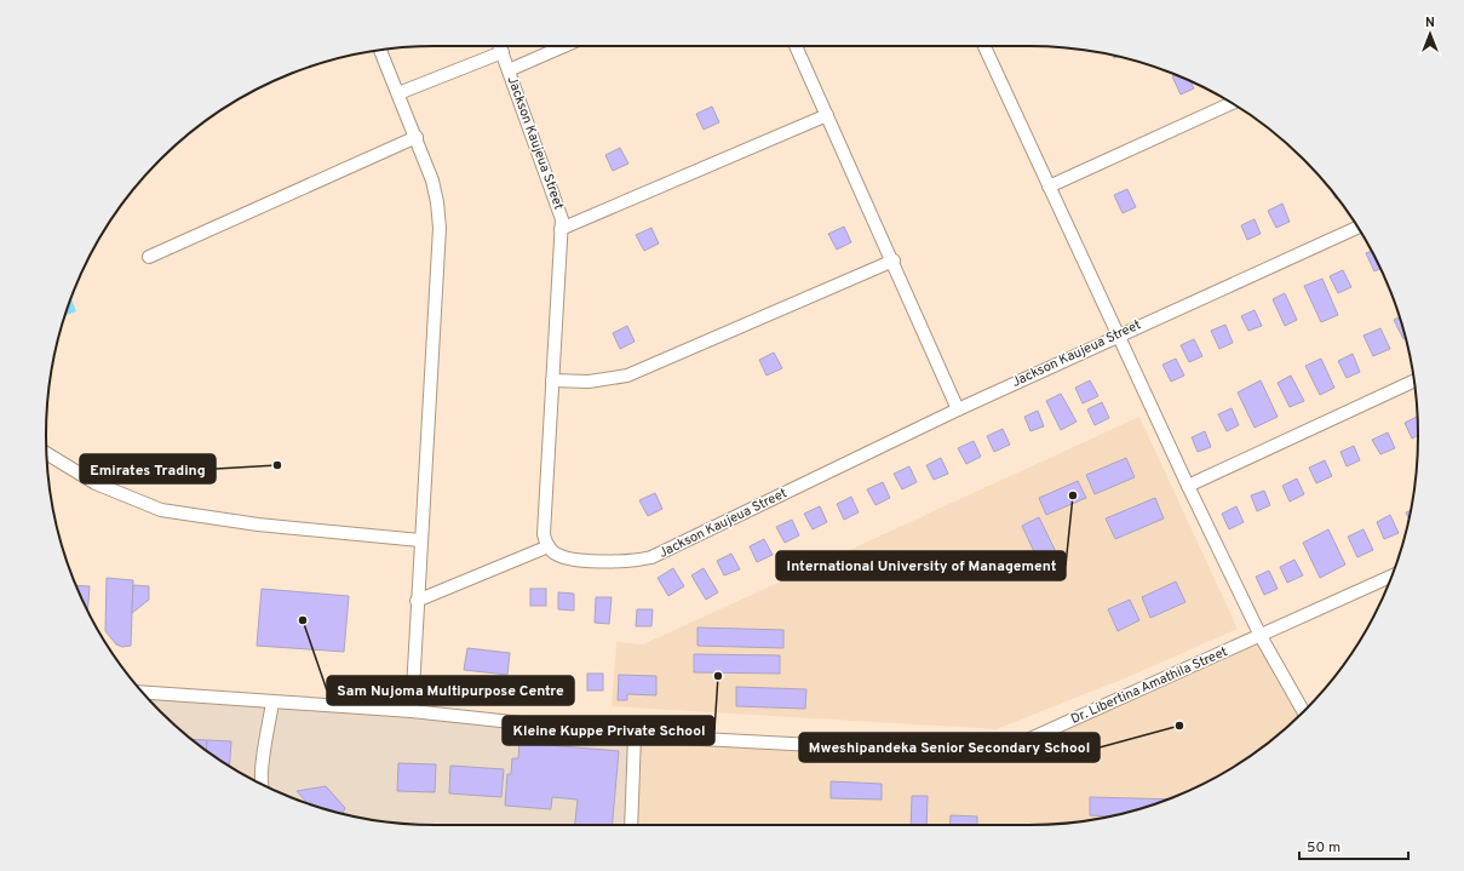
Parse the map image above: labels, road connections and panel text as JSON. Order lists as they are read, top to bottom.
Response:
{
  "streets": {
    "street": ["Jackson Kaujeua Street", "Dr. Libertina Amathila Street"]
  },
  "places": [
    "Emirates Trading",
    "International University of Management",
    "Sam Nujoma Multipurpose Centre",
    "Kleine Kuppe Private School",
    "Mweshipandeka Senior Secondary School"
  ],
  "scale_bar": "50 m",
  "north": "top"
}
